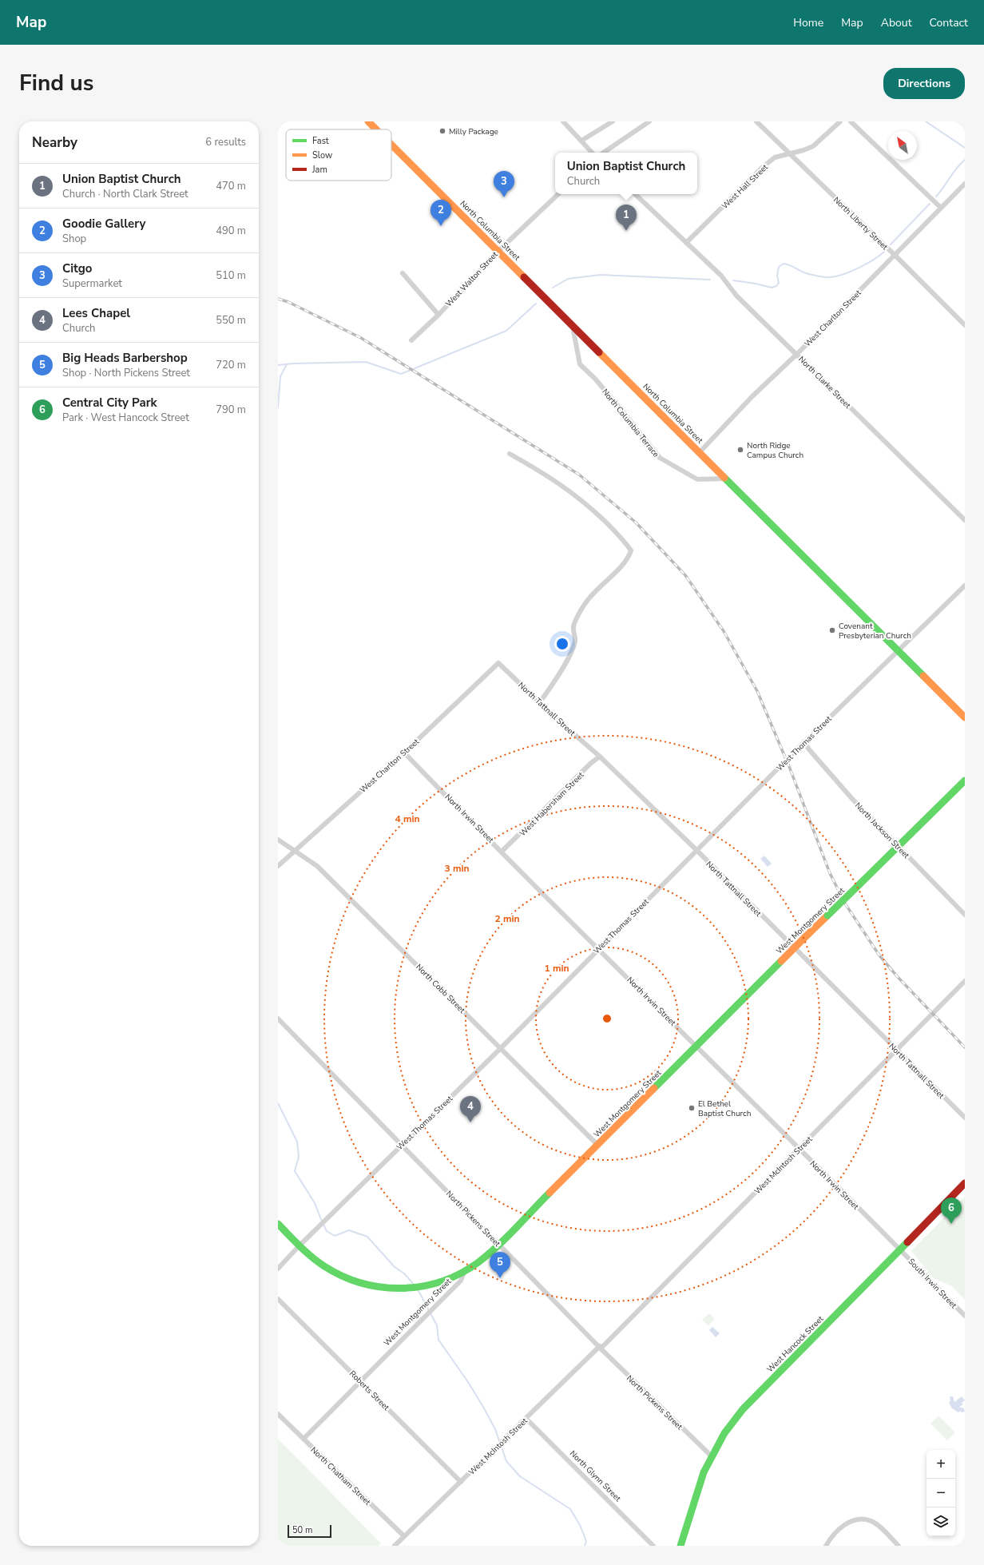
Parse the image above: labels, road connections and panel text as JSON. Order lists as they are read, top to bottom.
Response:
{
  "streets": {
    "main road": ["North Columbia Street", "West Montgomery Street", "West Hancock Street"],
    "street": [
      "West Hall Street",
      "North Liberty Street",
      "West Walton Street",
      "West Charlton Street",
      "North Clarke Street",
      "North Columbia Terrace",
      "North Tattnall Street",
      "West Thomas Street",
      "West Habersham Street",
      "North Irwin Street",
      "North Jackson Street",
      "North Cobb Street",
      "West McIntosh Street",
      "North Pickens Street",
      "South Irwin Street",
      "Roberts Street",
      "North Chatham Street",
      "North Glynn Street"
    ]
  },
  "crossings": [
    ["West Hall Street", "North Liberty Street"],
    ["West Hall Street", "North Clarke Street"],
    ["North Liberty Street", "West Charlton Street"],
    ["North Columbia Street", "West Walton Street"],
    ["North Columbia Street", "West Charlton Street"],
    ["North Columbia Street", "North Columbia Terrace"],
    ["North Columbia Street", "West Thomas Street"],
    ["West Charlton Street", "North Clarke Street"],
    ["West Charlton Street", "North Tattnall Street"],
    ["West Charlton Street", "North Irwin Street"],
    ["West Charlton Street", "North Cobb Street"],
    ["North Tattnall Street", "West Thomas Street"],
    ["North Tattnall Street", "West Habersham Street"],
    ["North Tattnall Street", "West McIntosh Street"],
    ["West Thomas Street", "North Irwin Street"],
    ["West Thomas Street", "North Jackson Street"],
    ["West Thomas Street", "North Cobb Street"],
    ["West Thomas Street", "North Pickens Street"],
    ["West Habersham Street", "North Irwin Street"],
    ["North Irwin Street", "West Montgomery Street"],
    ["North Irwin Street", "West McIntosh Street"],
    ["North Irwin Street", "South Irwin Street"],
    ["North Irwin Street", "West Hancock Street"],
    ["North Jackson Street", "West Montgomery Street"],
    ["West Montgomery Street", "North Cobb Street"],
    ["West Montgomery Street", "North Pickens Street"],
    ["West Montgomery Street", "Roberts Street"],
    ["West Montgomery Street", "North Chatham Street"],
    ["West McIntosh Street", "North Pickens Street"],
    ["West McIntosh Street", "Roberts Street"],
    ["West McIntosh Street", "North Chatham Street"],
    ["West McIntosh Street", "North Glynn Street"],
    ["North Pickens Street", "West Hancock Street"],
    ["South Irwin Street", "West Hancock Street"]
  ],
  "places": [
    "Milly Package",
    "North Ridge Campus Church",
    "Covenant Presbyterian Church",
    "El Bethel Baptist Church"
  ],
  "legend": ["Fast", "Slow", "Jam"],
  "scale_bar": "50 m",
  "north": "top left",
  "page": {
    "header": "Map",
    "nav": [
      "Home",
      "Map",
      "About",
      "Contact"
    ],
    "title": "Find us",
    "buttons": "Directions",
    "heading": ["Nearby", "6 results"],
    "popup": ["Union Baptist Church", "Church"],
    "list": [
      {
        "mark": "1",
        "name": "Union Baptist Church",
        "note": "Church · North Clark Street",
        "value": "470 m"
      },
      {
        "mark": "2",
        "name": "Goodie Gallery",
        "note": "Shop",
        "value": "490 m"
      },
      {
        "mark": "3",
        "name": "Citgo",
        "note": "Supermarket",
        "value": "510 m"
      },
      {
        "mark": "4",
        "name": "Lees Chapel",
        "note": "Church",
        "value": "550 m"
      },
      {
        "mark": "5",
        "name": "Big Heads Barbershop",
        "note": "Shop · North Pickens Street",
        "value": "720 m"
      },
      {
        "mark": "6",
        "name": "Central City Park",
        "note": "Park · West Hancock Street",
        "value": "790 m"
      }
    ],
    "pins": [
      "3",
      "2",
      "1",
      "4",
      "6",
      "5"
    ],
    "map_buttons": ["+", "−"],
    "scale": "50 m"
  },
  "rings": [
    "4 min",
    "3 min",
    "2 min",
    "1 min"
  ]
}
